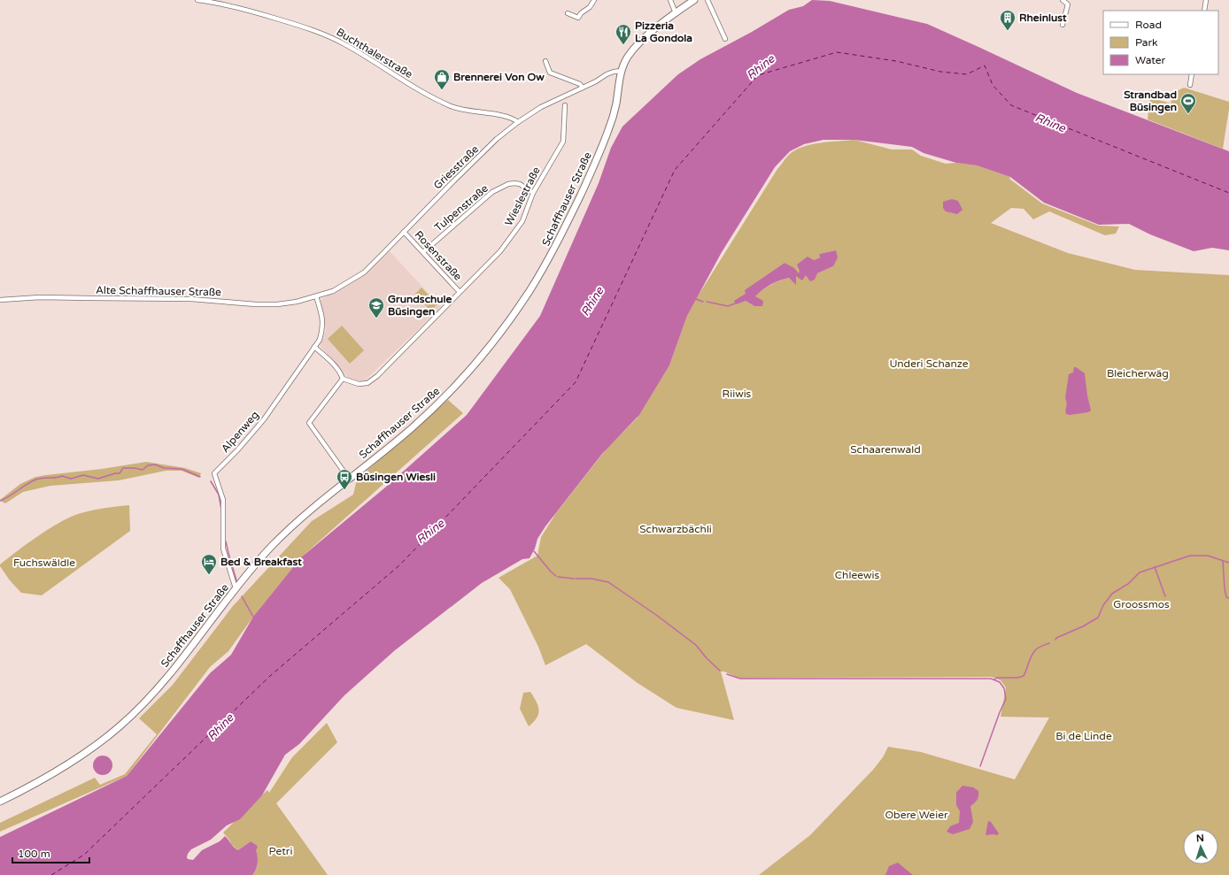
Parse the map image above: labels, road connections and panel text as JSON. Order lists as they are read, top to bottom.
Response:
{
  "streets": {
    "main road": ["Schaffhauser Straße"],
    "street": [
      "Buchthalerstraße",
      "Griesstraße",
      "Wieslestraße",
      "Tulpenstraße",
      "Rosenstraße",
      "Alte Schaffhauser Straße",
      "Alpenweg"
    ]
  },
  "crossings": [
    ["Buchthalerstraße", "Griesstraße"],
    ["Griesstraße", "Schaffhauser Straße"],
    ["Griesstraße", "Rosenstraße"],
    ["Griesstraße", "Alte Schaffhauser Straße"],
    ["Griesstraße", "Alpenweg"],
    ["Wieslestraße", "Tulpenstraße"],
    ["Wieslestraße", "Rosenstraße"],
    ["Schaffhauser Straße", "Alpenweg"],
    ["Tulpenstraße", "Rosenstraße"],
    ["Alte Schaffhauser Straße", "Alpenweg"]
  ],
  "water": ["Rhine"],
  "parks": [
    "Underi Schanze",
    "Bleicherwäg",
    "Riiwis",
    "Schaarenwald",
    "Schwarzbächli",
    "Fuchswäldle",
    "Chleewis",
    "Groossmos",
    "Bi de Linde",
    "Obere Weier",
    "Petri"
  ],
  "places": {
    "building": ["Rheinlust"],
    "restaurant": ["Pizzeria La Gondola"],
    "shop": ["Brennerei Von Ow"],
    "sports": ["Strandbad Büsingen"],
    "school or university": ["Grundschule Büsingen"],
    "bus stop": ["Büsingen Wiesli"],
    "hotel": ["Bed & Breakfast"]
  },
  "legend": ["Road", "Park", "Water"],
  "scale_bar": "100 m",
  "north": "top"
}
